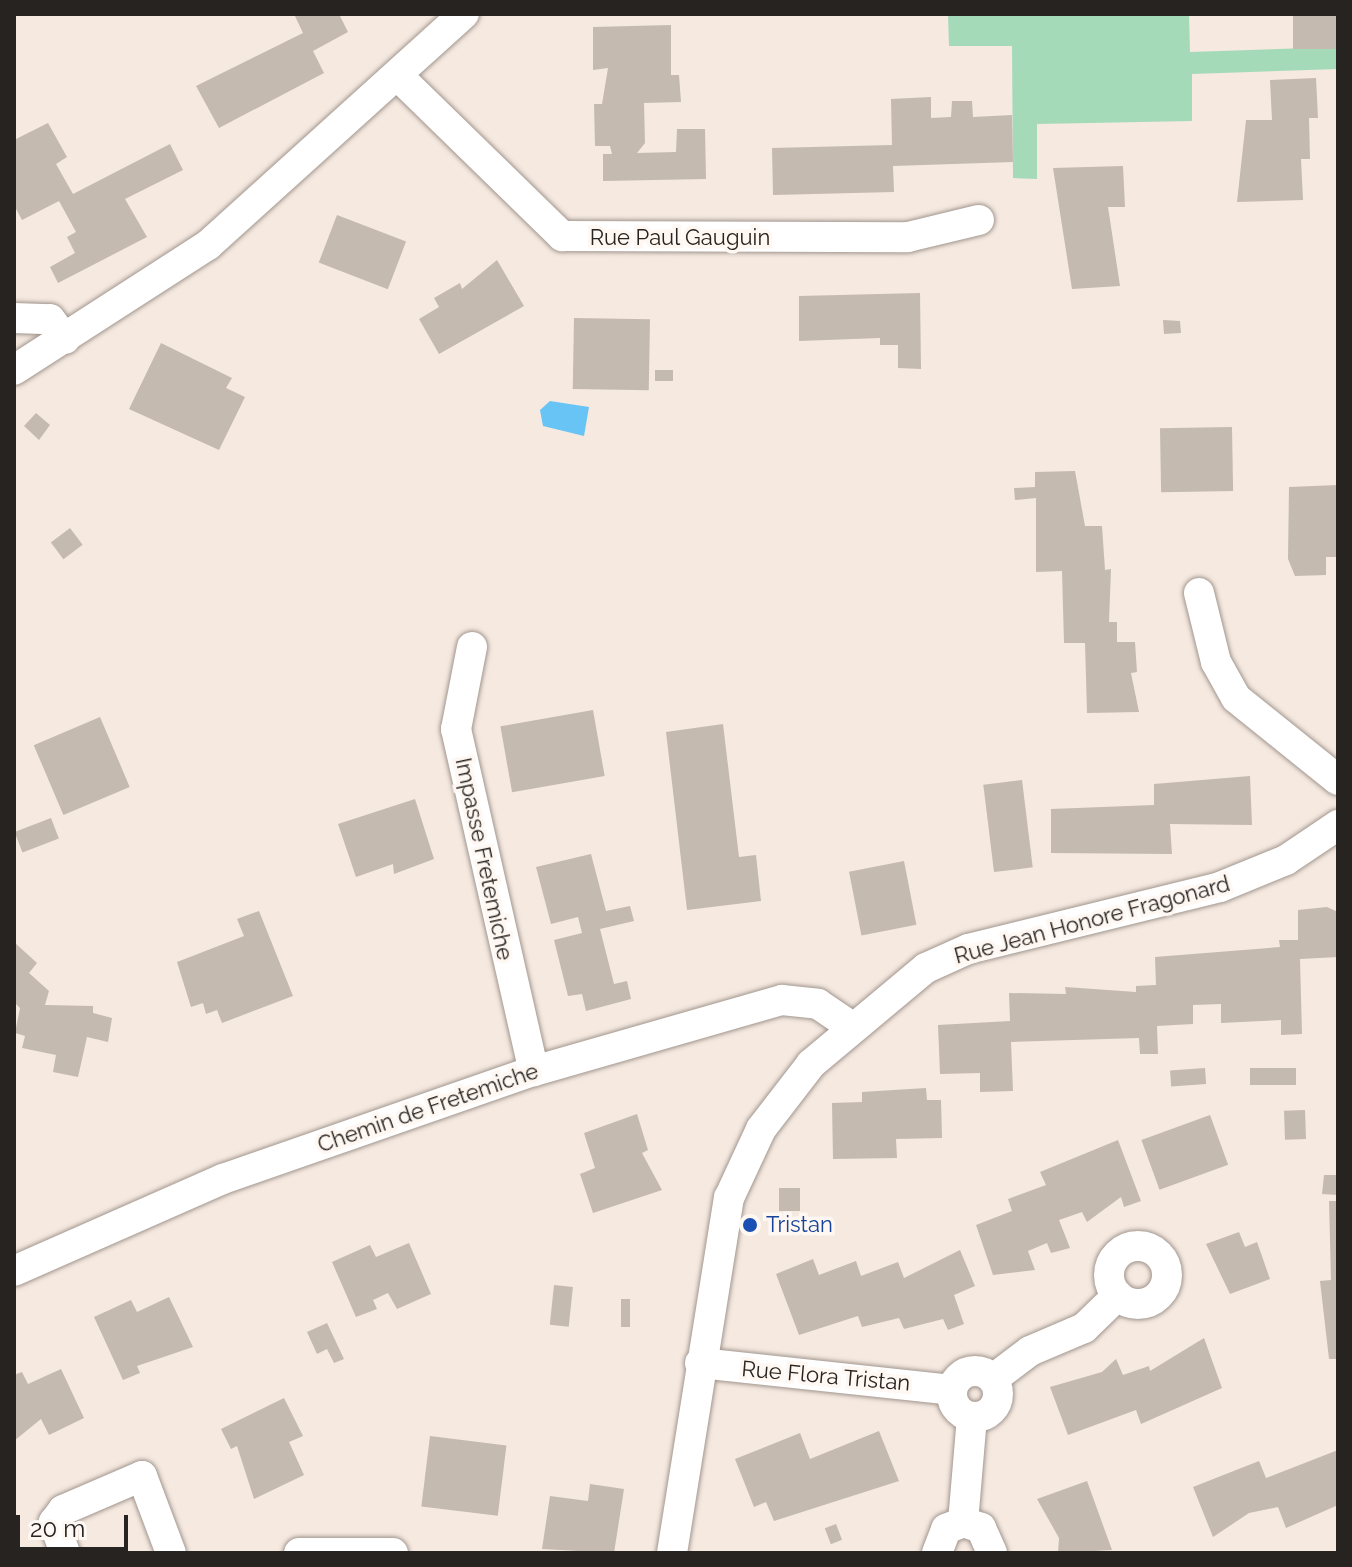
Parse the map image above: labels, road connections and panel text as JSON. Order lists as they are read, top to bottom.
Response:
{
  "streets": {
    "street": [
      "Rue Paul Gauguin",
      "Impasse Fretemiche",
      "Rue Jean Honore Fragonard",
      "Chemin de Fretemiche",
      "Rue Flora Tristan"
    ]
  },
  "crossings": [
    ["Impasse Fretemiche", "Chemin de Fretemiche"],
    ["Rue Jean Honore Fragonard", "Chemin de Fretemiche"],
    ["Rue Jean Honore Fragonard", "Rue Flora Tristan"]
  ],
  "places": ["Tristan"],
  "scale_bar": "20 m"
}
